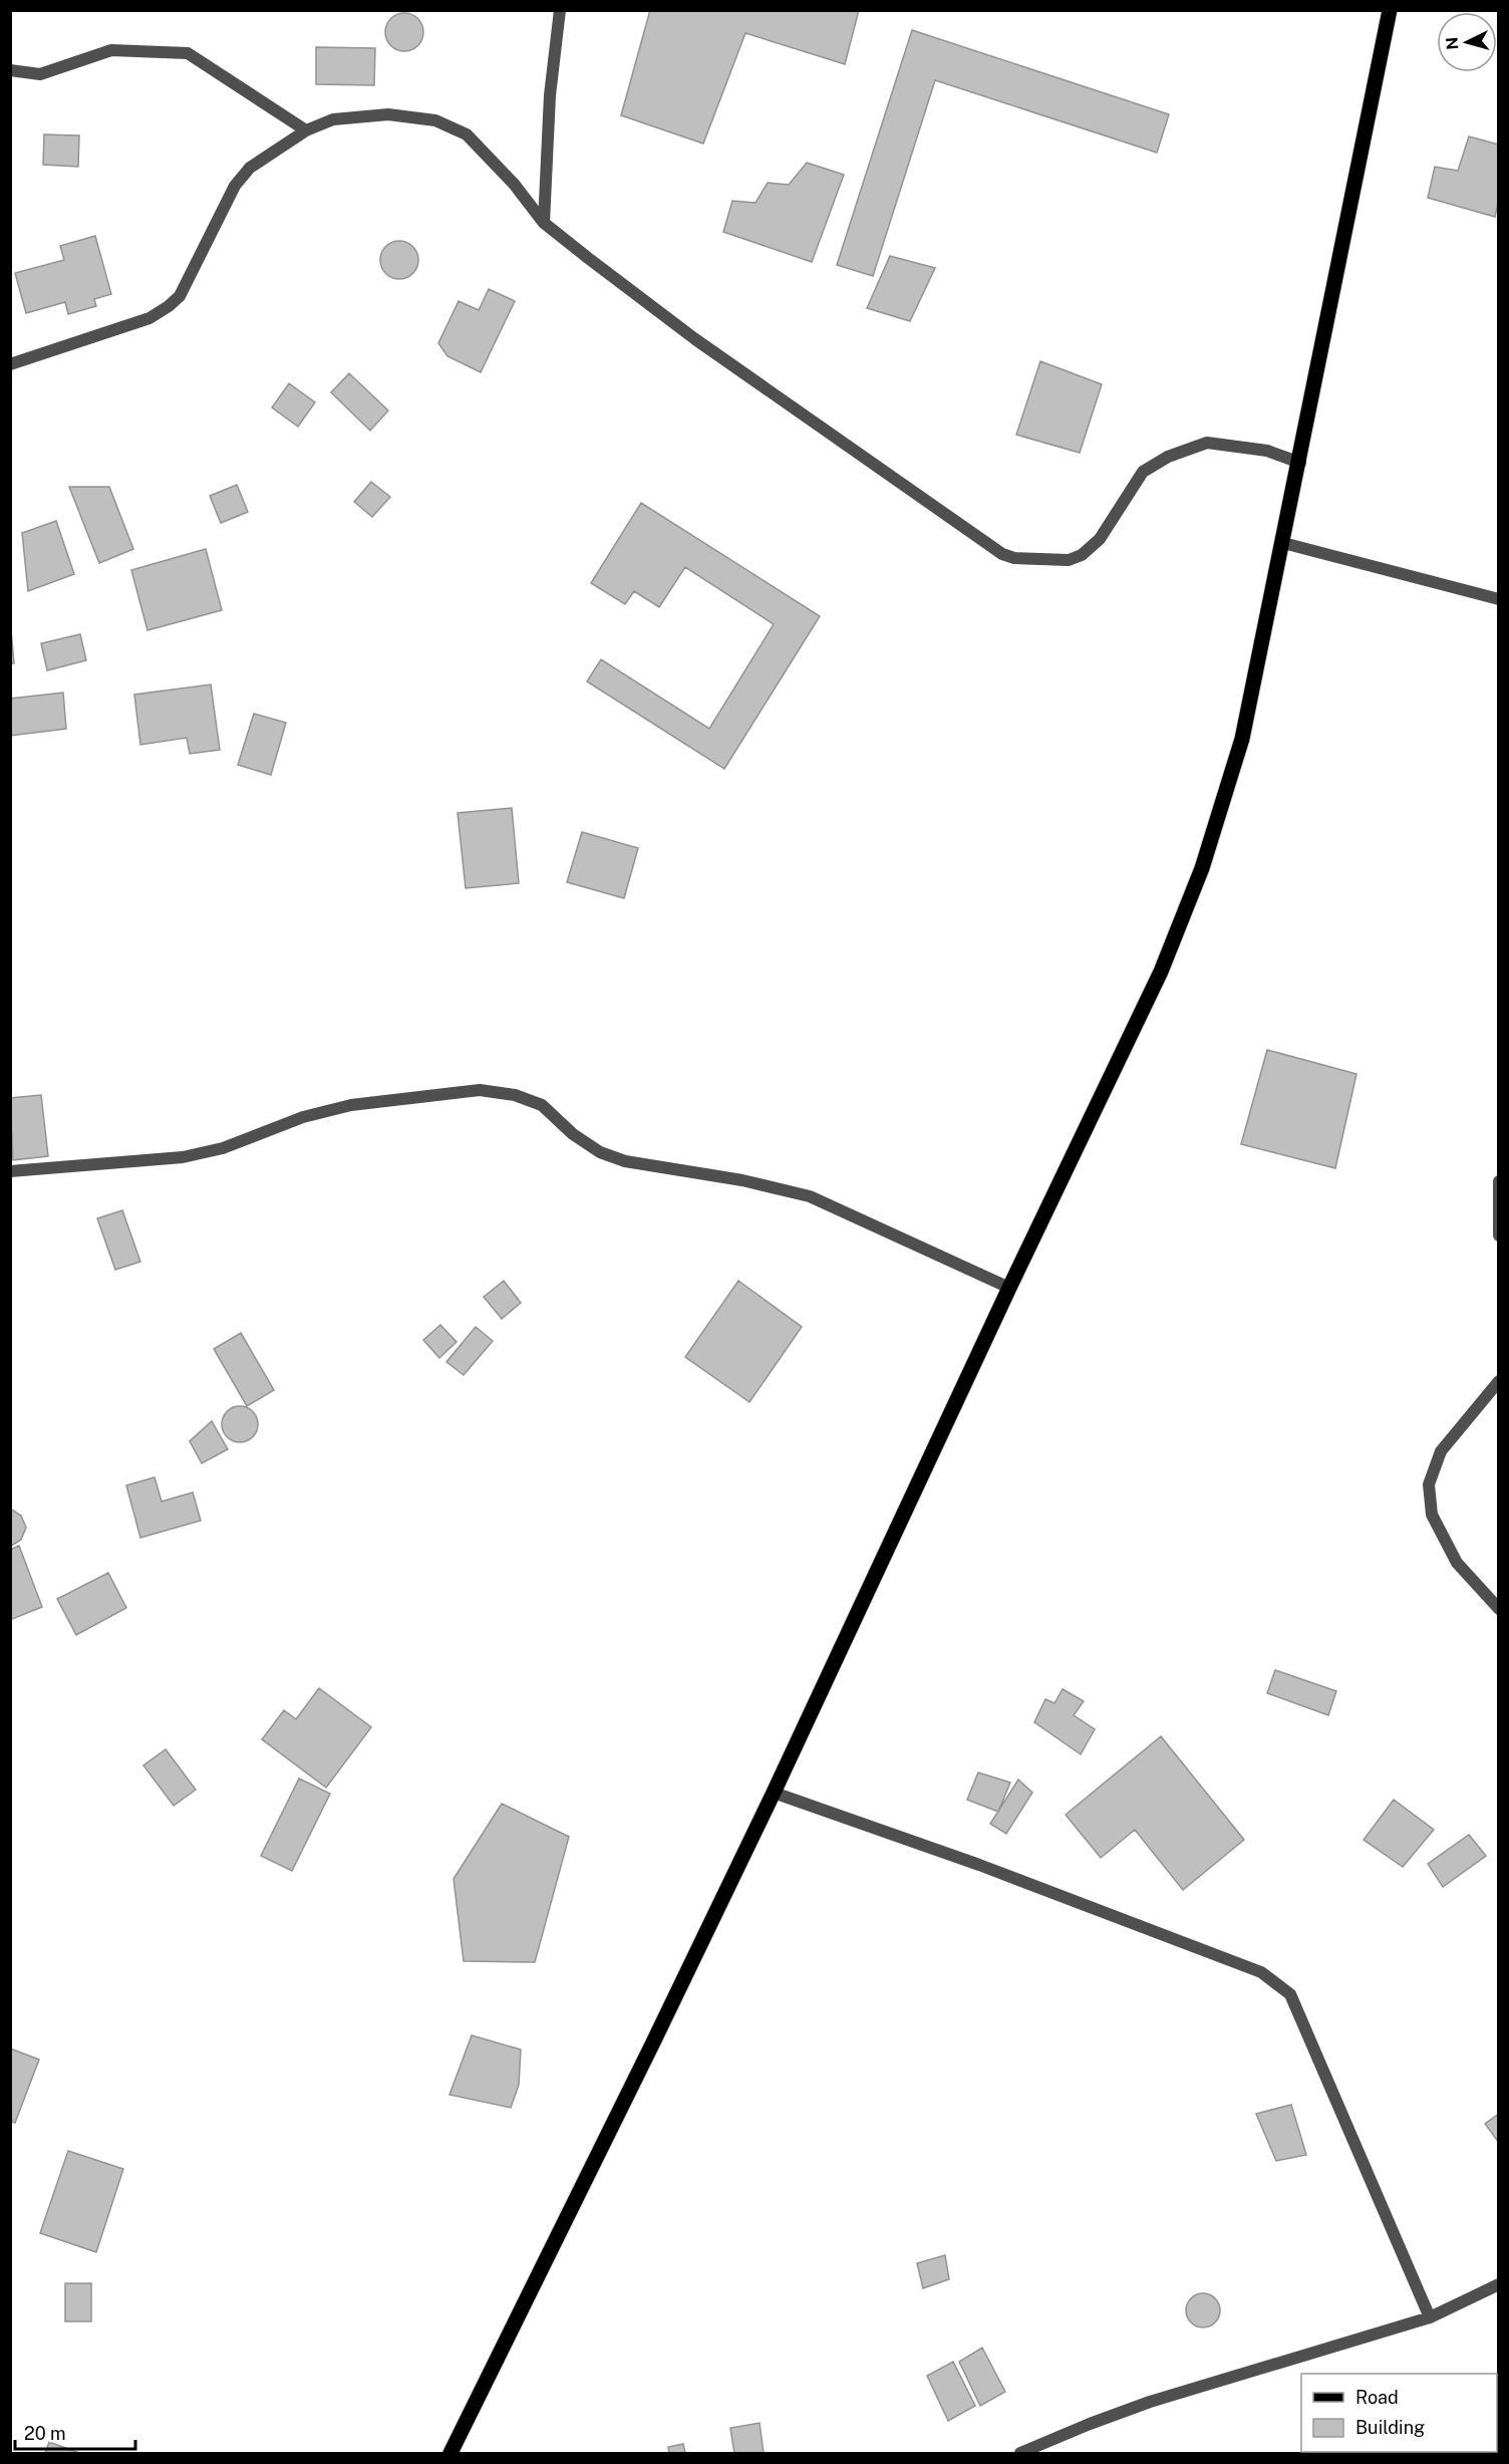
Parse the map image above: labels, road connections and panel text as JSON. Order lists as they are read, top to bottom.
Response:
{
  "legend": ["Road", "Building"],
  "scale_bar": "20 m",
  "north": "left"
}
